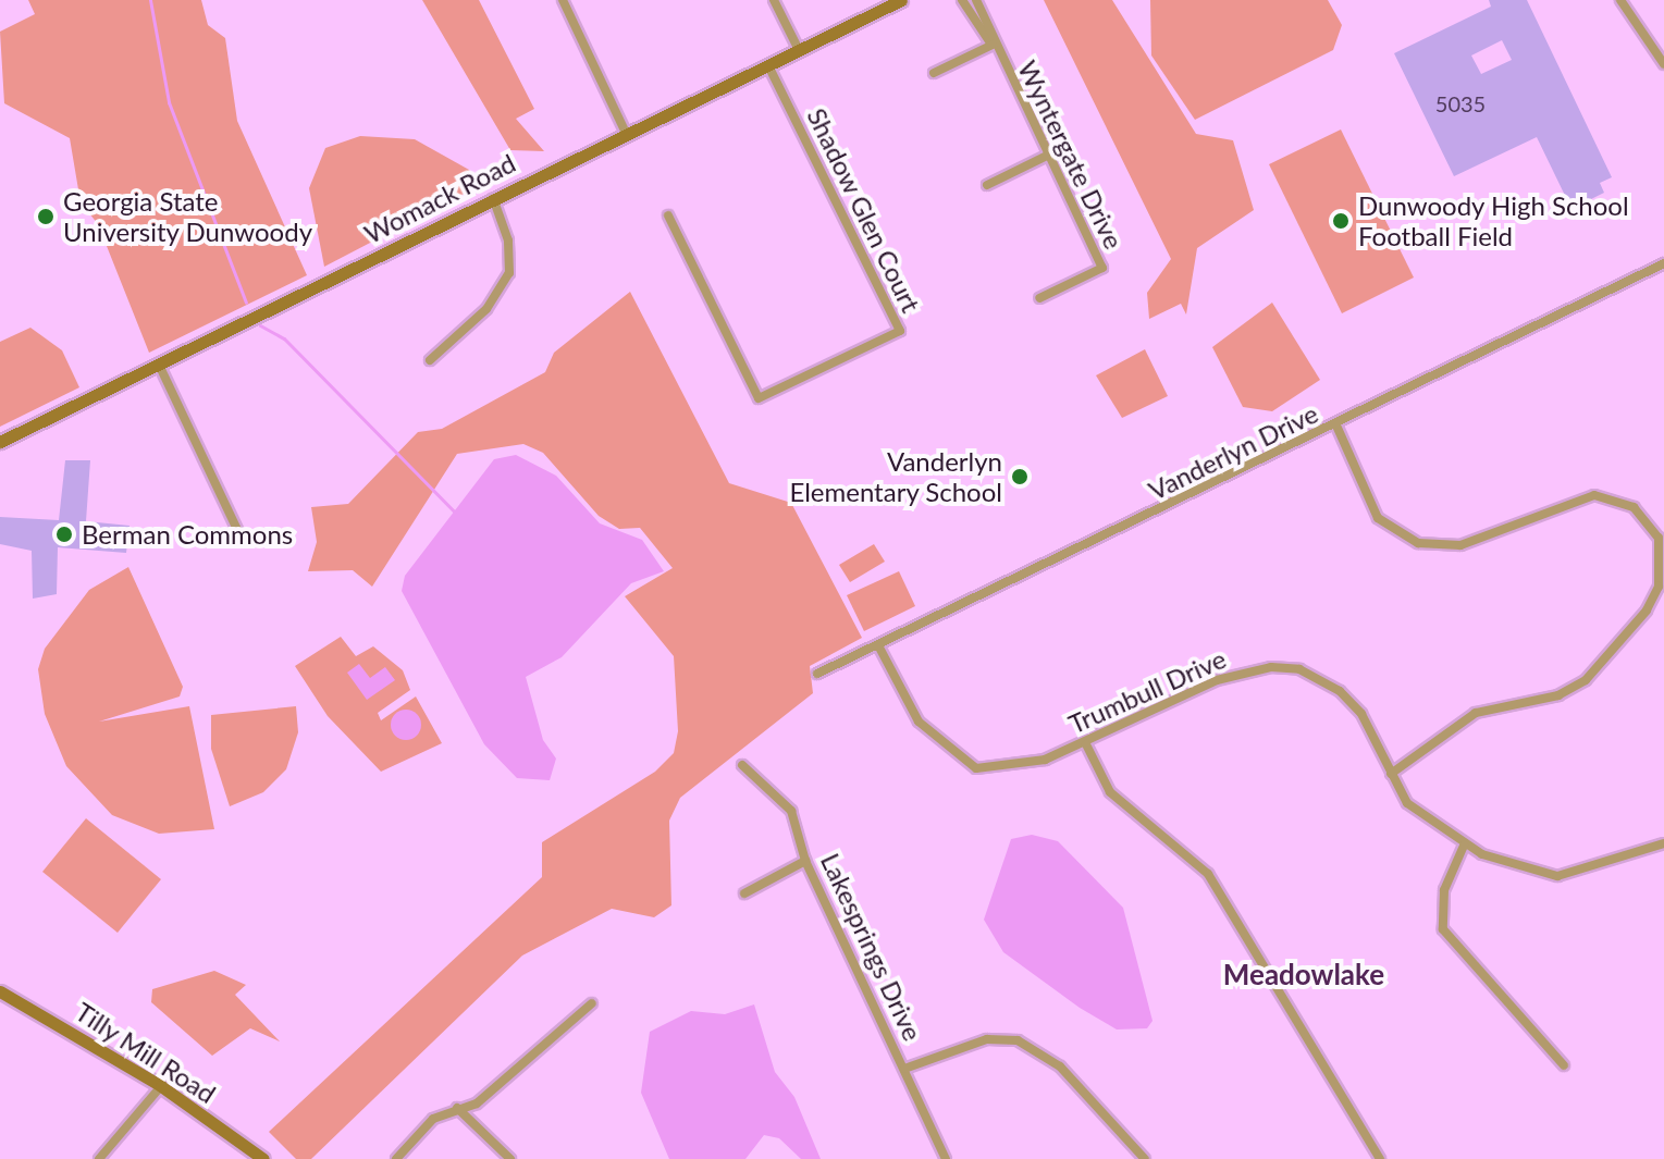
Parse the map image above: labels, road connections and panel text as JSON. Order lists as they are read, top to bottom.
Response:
{
  "streets": {
    "street": [
      "Wyntergate Drive",
      "Womack Road",
      "Shadow Glen Court",
      "Vanderlyn Drive",
      "Trumbull Drive",
      "Lakesprings Drive",
      "Tilly Mill Road"
    ]
  },
  "crossings": [
    ["Womack Road", "Shadow Glen Court"],
    ["Vanderlyn Drive", "Trumbull Drive"]
  ],
  "districts": ["Meadowlake"],
  "places": [
    "Georgia State University Dunwoody",
    "Dunwoody High School Football Field",
    "Vanderlyn Elementary School",
    "Berman Commons"
  ],
  "house_numbers": ["5035"]
}
